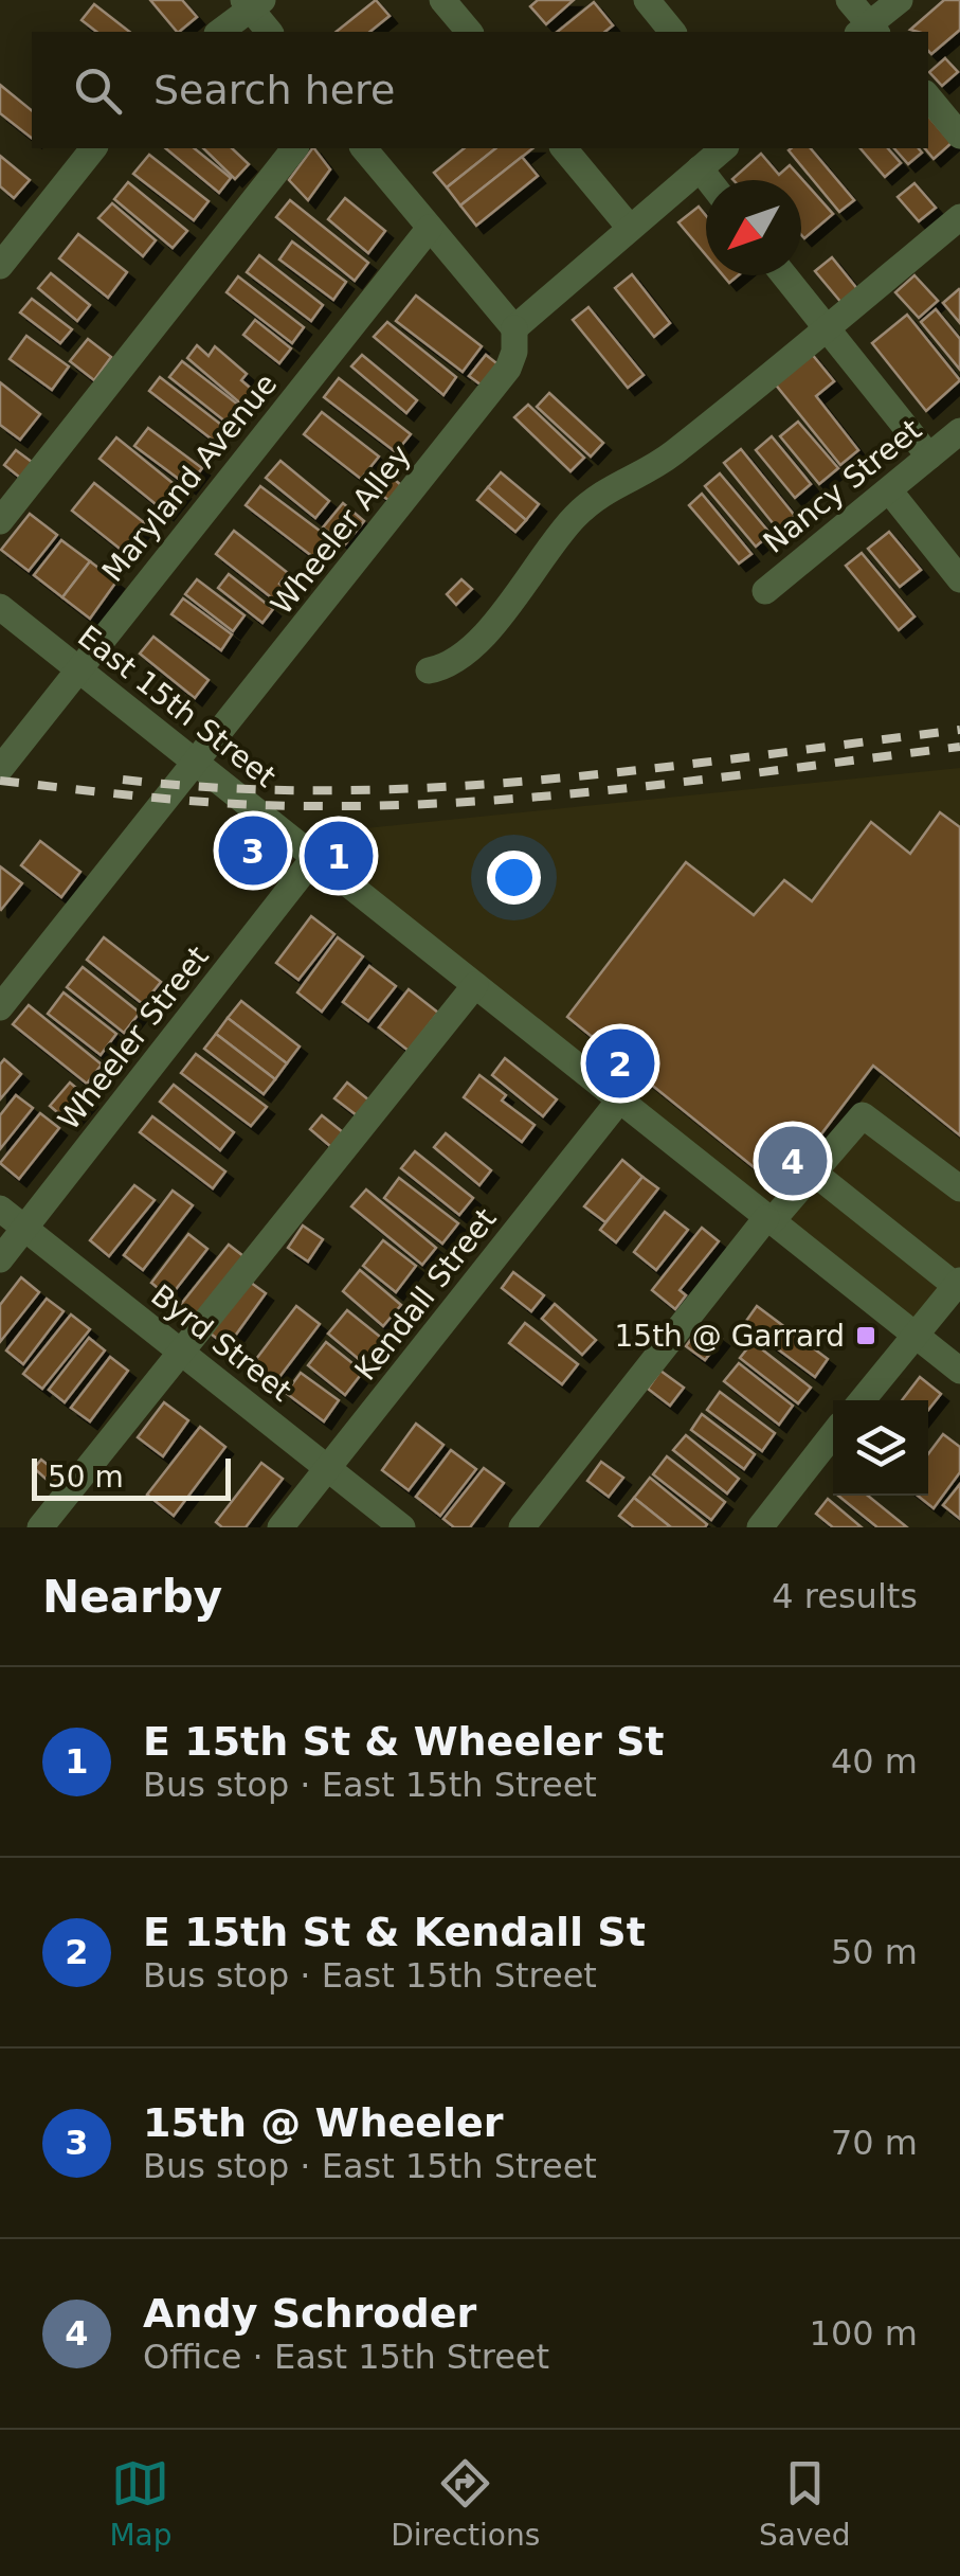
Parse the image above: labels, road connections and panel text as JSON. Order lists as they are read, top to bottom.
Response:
{
  "streets": {
    "street": [
      "Maryland Avenue",
      "Nancy Street",
      "Wheeler Alley",
      "East 15th Street",
      "Wheeler Street",
      "Kendall Street",
      "Byrd Street"
    ]
  },
  "crossings": [
    ["Maryland Avenue", "East 15th Street"],
    ["Wheeler Alley", "East 15th Street"],
    ["East 15th Street", "Wheeler Street"],
    ["East 15th Street", "Kendall Street"],
    ["Wheeler Street", "Byrd Street"],
    ["Kendall Street", "Byrd Street"]
  ],
  "places": {
    "transit": ["15th @ Garrard"]
  },
  "scale_bar": "50 m",
  "north": "bottom left",
  "page": {
    "search": "Search here",
    "pins": [
      "3",
      "1",
      "2",
      "4"
    ],
    "scale": "50 m",
    "heading": ["Nearby", "4 results"],
    "list": [
      {
        "mark": "1",
        "name": "E 15th St & Wheeler St",
        "note": "Bus stop · East 15th Street",
        "value": "40 m"
      },
      {
        "mark": "2",
        "name": "E 15th St & Kendall St",
        "note": "Bus stop · East 15th Street",
        "value": "50 m"
      },
      {
        "mark": "3",
        "name": "15th @ Wheeler",
        "note": "Bus stop · East 15th Street",
        "value": "70 m"
      },
      {
        "mark": "4",
        "name": "Andy Schroder",
        "note": "Office · East 15th Street",
        "value": "100 m"
      }
    ],
    "nav": ["Map", "Directions", "Saved"]
  }
}
